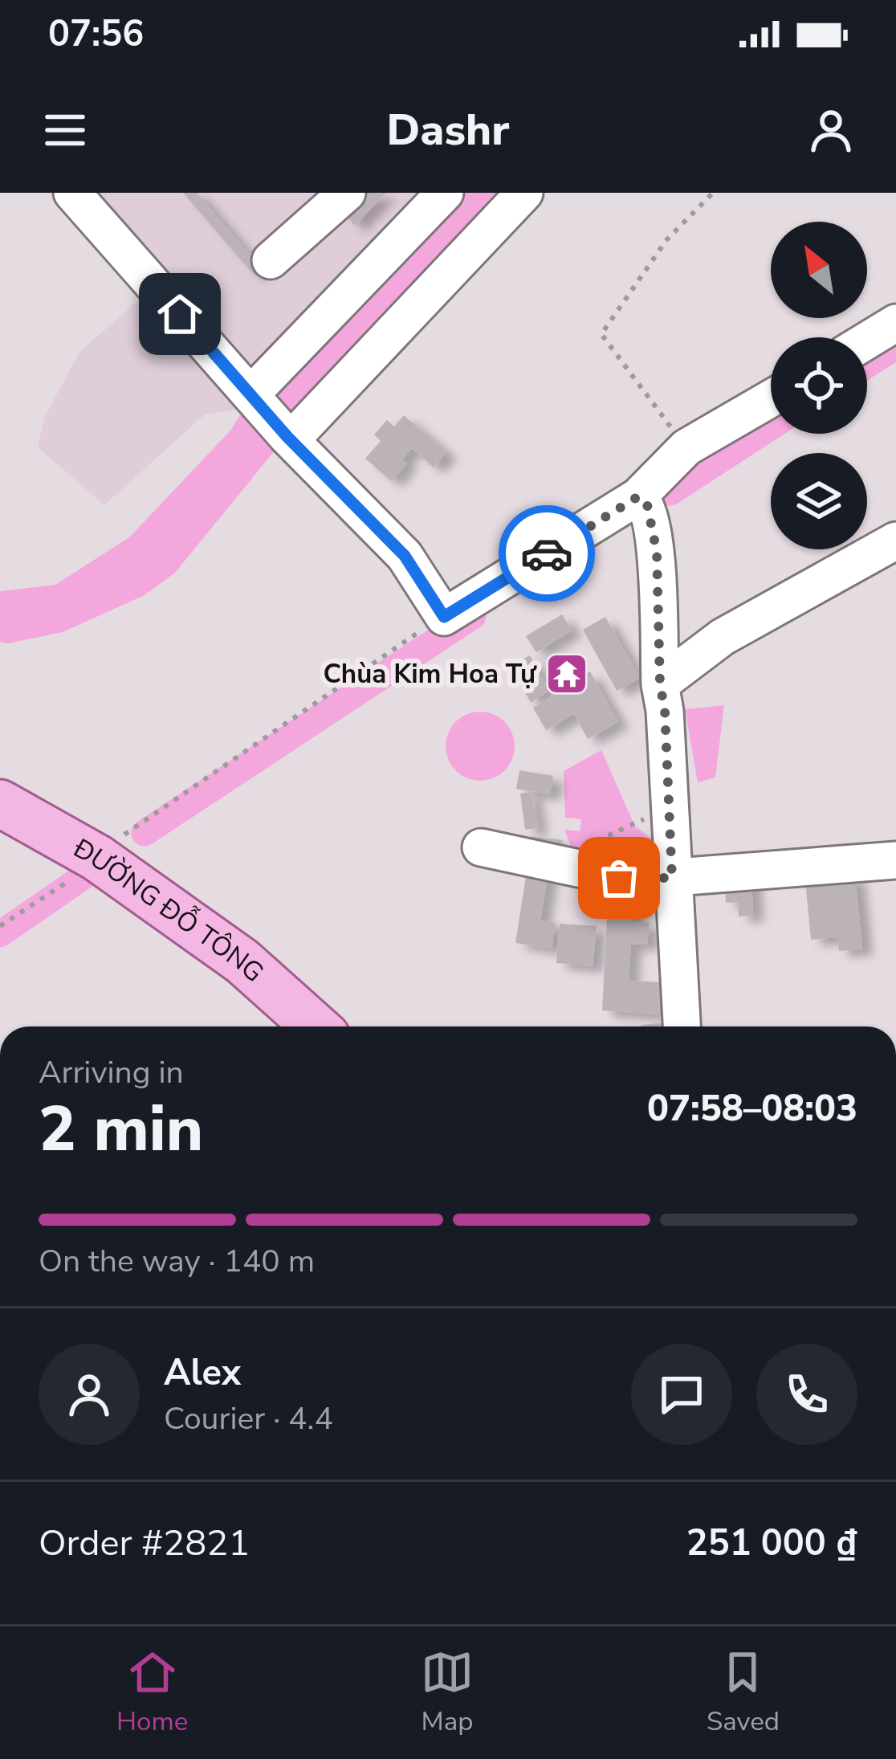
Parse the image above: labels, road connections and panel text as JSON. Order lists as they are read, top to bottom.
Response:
{
  "streets": {
    "main road": ["ĐƯỜNG ĐỖ TÔNG"]
  },
  "places": {
    "temple": ["Chùa Kim Hoa Tự"]
  },
  "north": "top left",
  "page": {
    "status": "07:56",
    "header": "Dashr",
    "heading": ["2 min", "Arriving in", "07:58–08:03"],
    "panel": [
      "Alex",
      "Courier · 4.4",
      "Order #2821",
      "251 000 ₫"
    ],
    "bar": "On the way · 140 m",
    "tabs": ["Home", "Map", "Saved"]
  }
}
